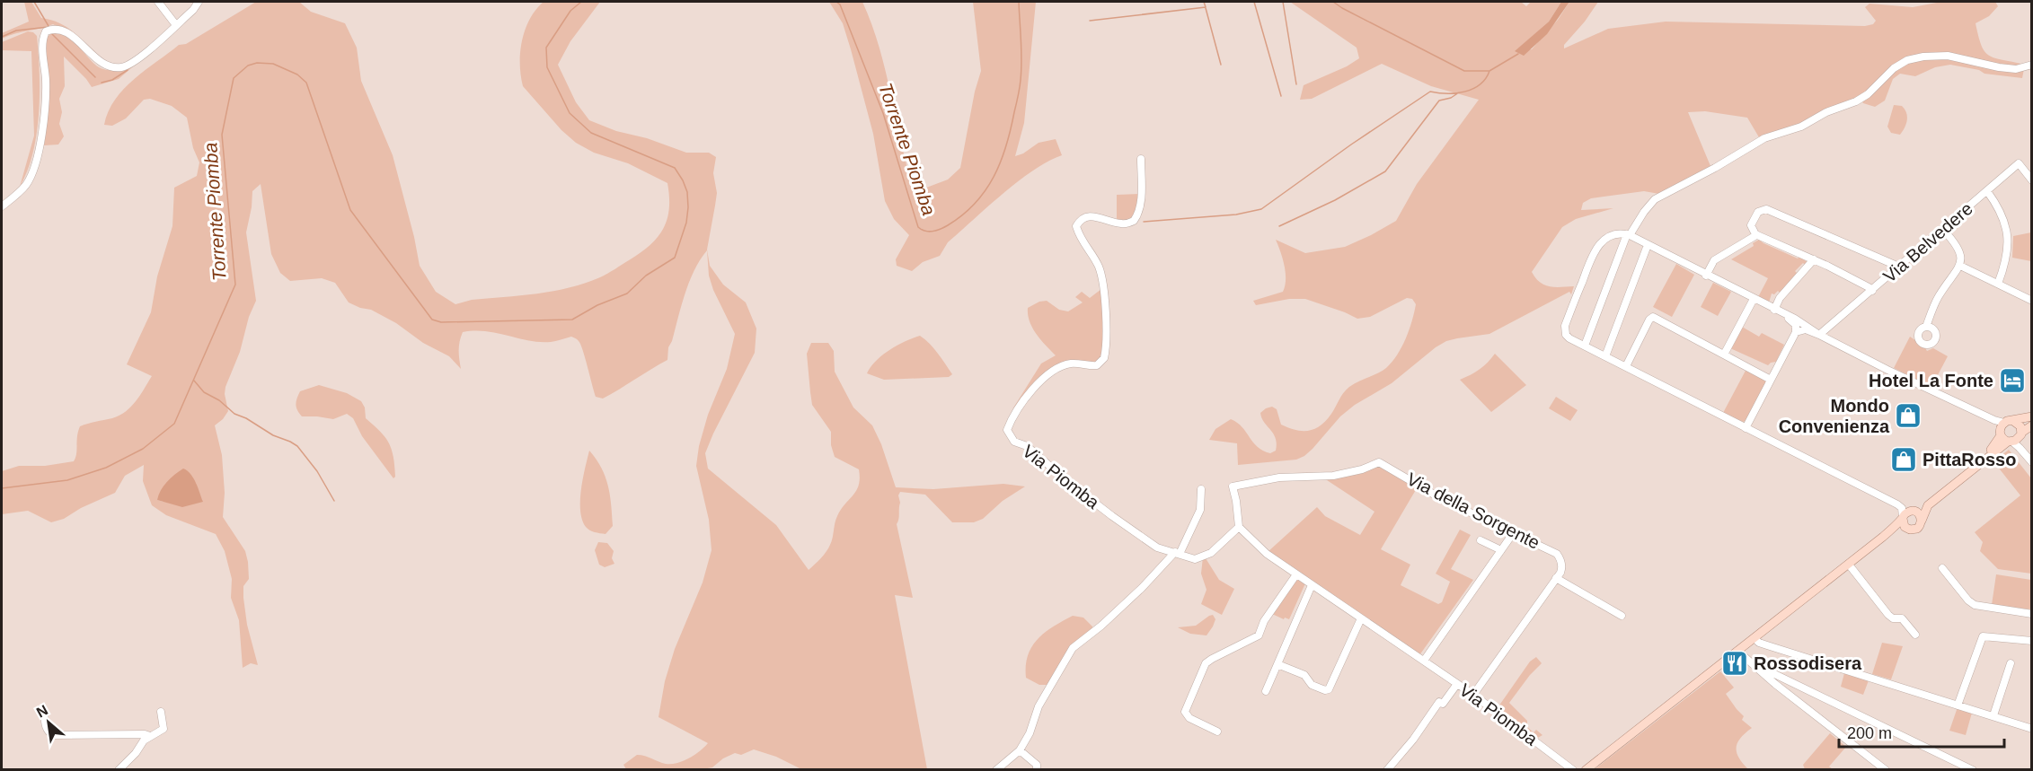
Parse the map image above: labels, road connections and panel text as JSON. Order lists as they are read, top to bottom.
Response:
{
  "streets": {
    "street": ["Via Belvedere", "Via Piomba", "Via della Sorgente"]
  },
  "crossings": [
    ["Via Piomba", "Via della Sorgente"]
  ],
  "water": ["Torrente Piomba"],
  "places": {
    "hotel": ["Hotel La Fonte"],
    "shop": ["Mondo Convenienza", "PittaRosso"],
    "restaurant": ["Rossodisera"]
  },
  "scale_bar": "200 m",
  "north": "top left"
}
